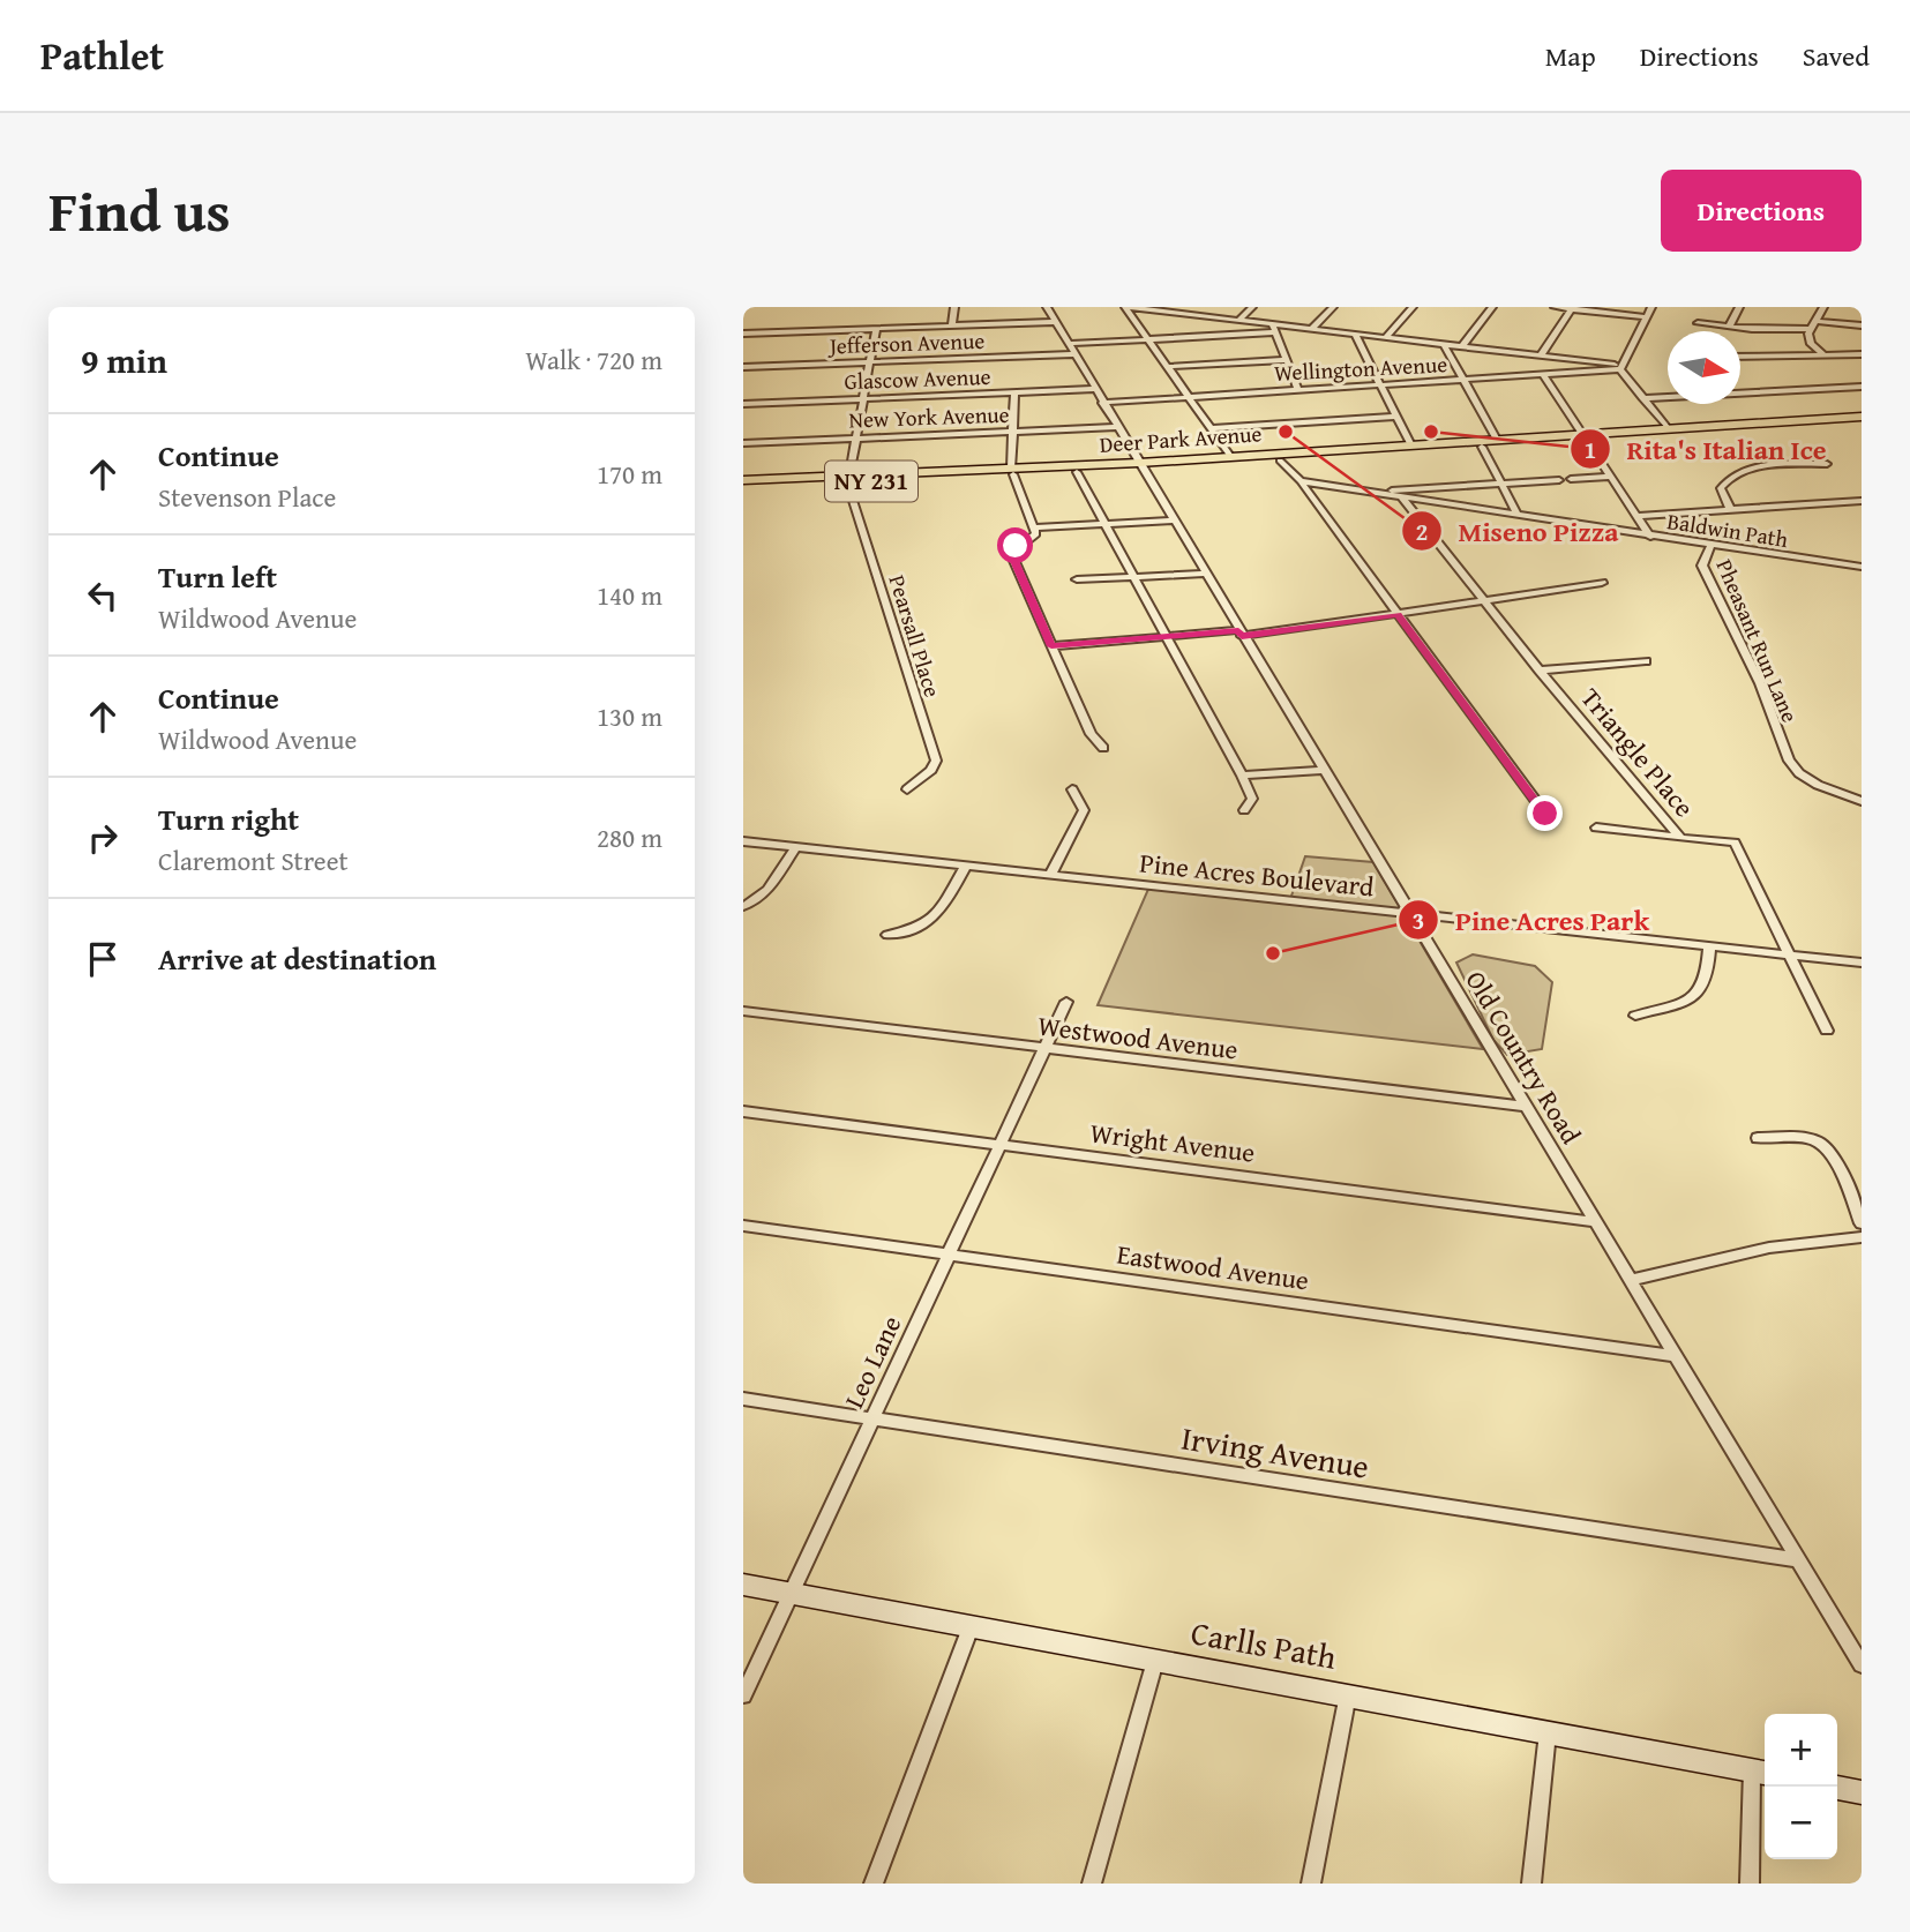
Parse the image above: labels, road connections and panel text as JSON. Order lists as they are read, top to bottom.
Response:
{
  "streets": {
    "main road": ["Deer Park Avenue", "NY 231"],
    "street": [
      "Jefferson Avenue",
      "Wellington Avenue",
      "Glascow Avenue",
      "New York Avenue",
      "Baldwin Path",
      "Pearsall Place",
      "Pheasant Run Lane",
      "Triangle Place",
      "Pine Acres Boulevard",
      "Westwood Avenue",
      "Old Country Road",
      "Wright Avenue",
      "Eastwood Avenue",
      "Leo Lane",
      "Irving Avenue",
      "Carlls Path"
    ]
  },
  "crossings": [
    ["Jefferson Avenue", "Old Country Road"],
    ["Wellington Avenue", "Old Country Road"],
    ["Glascow Avenue", "Old Country Road"],
    ["New York Avenue", "Old Country Road"],
    ["Deer Park Avenue", "Pearsall Place"],
    ["Deer Park Avenue", "Old Country Road"],
    ["Baldwin Path", "Pheasant Run Lane"],
    ["Baldwin Path", "Triangle Place"],
    ["Pine Acres Boulevard", "Old Country Road"],
    ["Westwood Avenue", "Old Country Road"],
    ["Westwood Avenue", "Leo Lane"],
    ["Old Country Road", "Wright Avenue"],
    ["Old Country Road", "Eastwood Avenue"],
    ["Old Country Road", "Irving Avenue"],
    ["Wright Avenue", "Leo Lane"],
    ["Eastwood Avenue", "Leo Lane"],
    ["Leo Lane", "Irving Avenue"],
    ["Leo Lane", "Carlls Path"]
  ],
  "places": ["Miseno Pizza", "Rita's Italian Ice", "Pine Acres Park"],
  "north": "right",
  "page": {
    "header": "Pathlet",
    "nav": ["Map", "Directions", "Saved"],
    "title": "Find us",
    "buttons": "Directions",
    "heading": ["9 min", "Walk · 720 m"],
    "list": [
      ["Continue", "Stevenson Place", "170 m"],
      ["Turn left", "Wildwood Avenue", "140 m"],
      ["Continue", "Wildwood Avenue", "130 m"],
      ["Turn right", "Claremont Street", "280 m"],
      "Arrive at destination"
    ],
    "map_buttons": ["+", "−"]
  }
}
